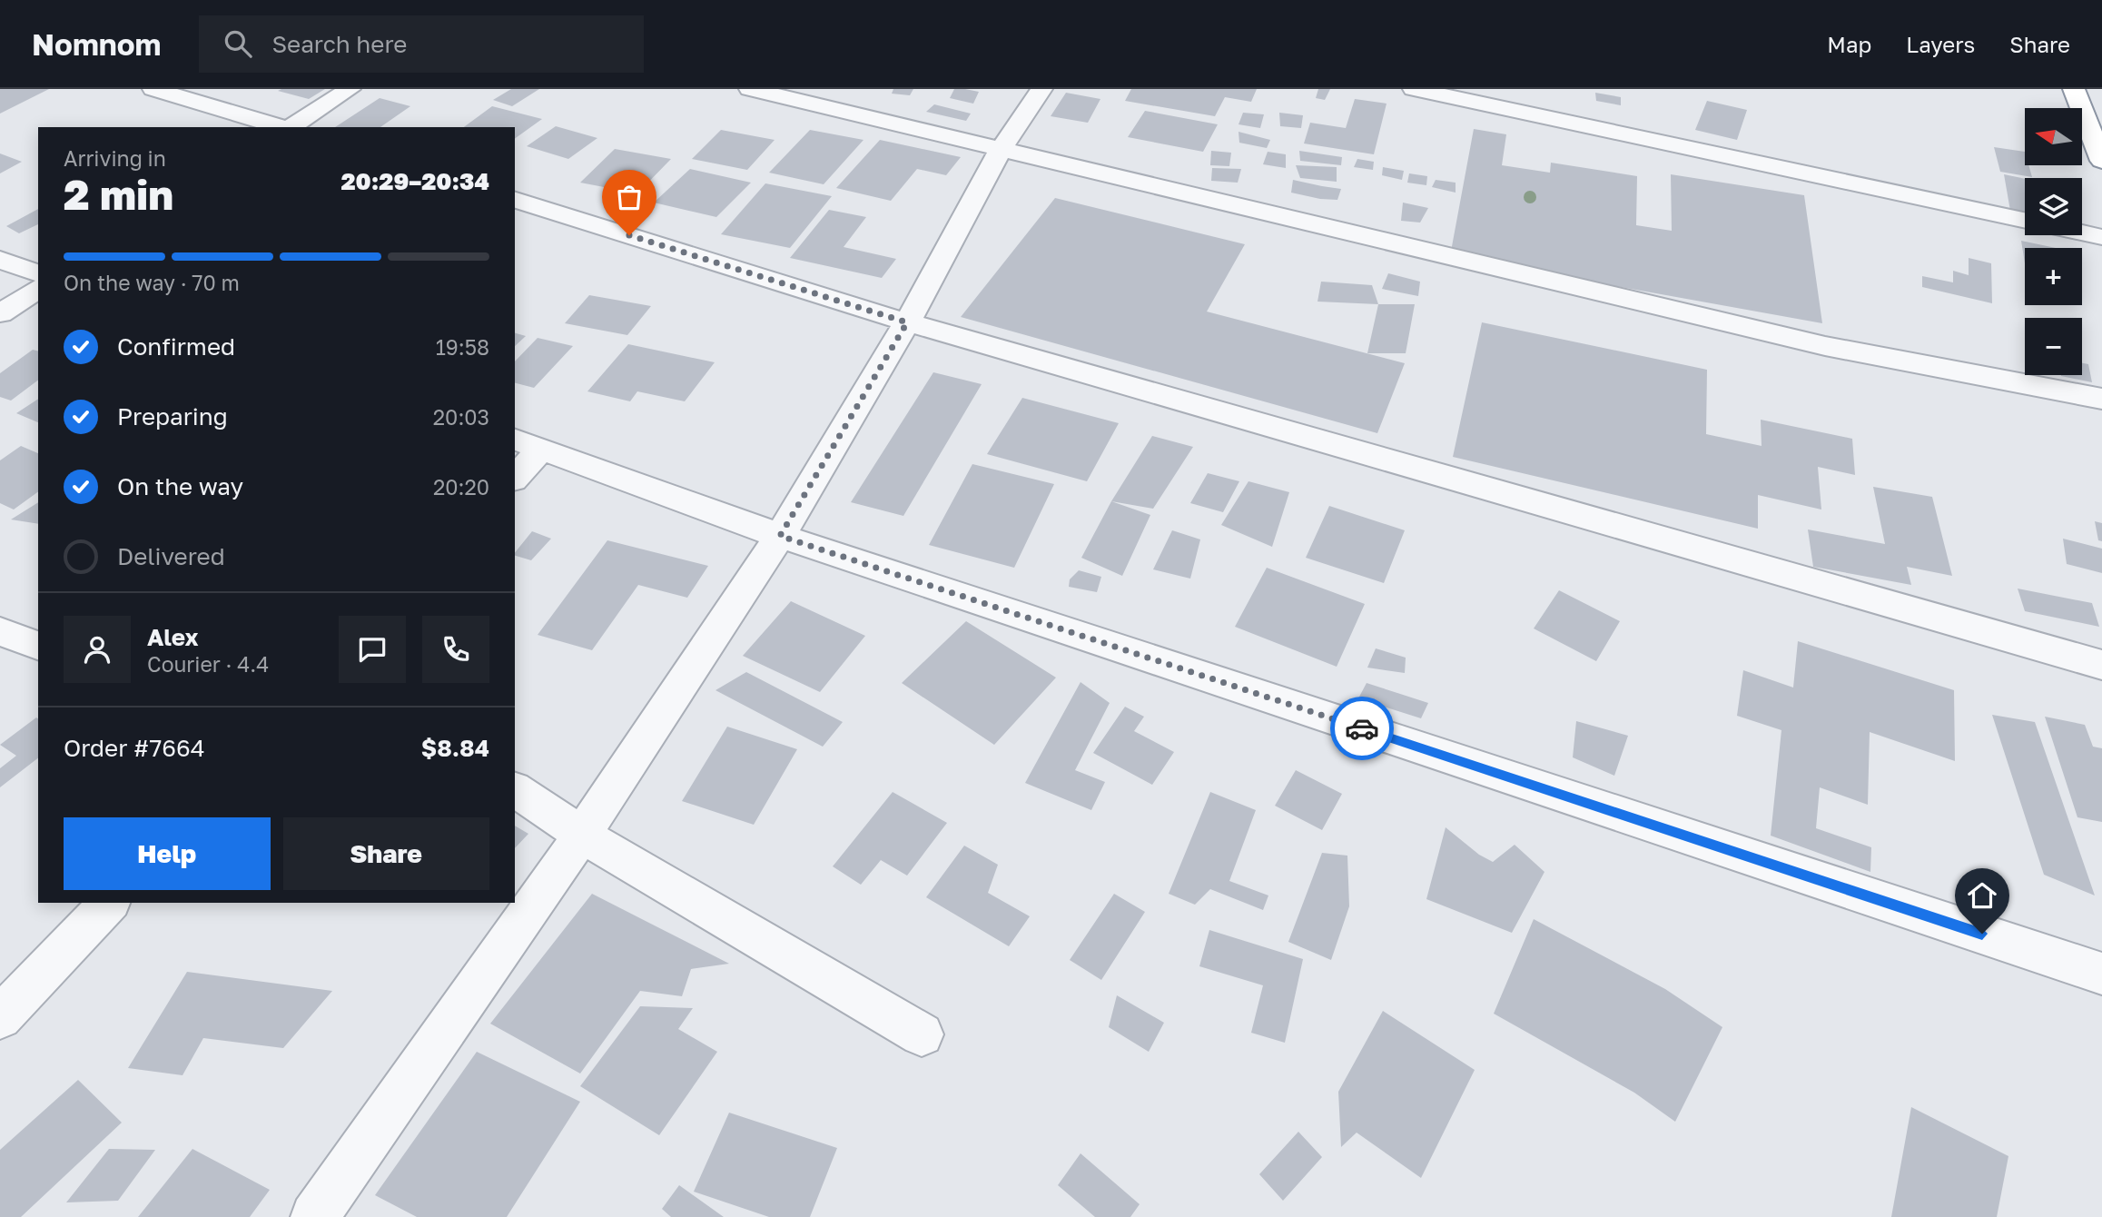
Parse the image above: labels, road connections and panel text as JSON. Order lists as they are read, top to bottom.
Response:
{
  "north": "left",
  "page": {
    "header": "Nomnom",
    "search": "Search here",
    "nav": ["Map", "Layers", "Share"],
    "map_buttons": ["+", "−"],
    "heading": ["2 min", "Arriving in", "20:29–20:34"],
    "panel": [
      "Alex",
      "Courier · 4.4",
      "Order #7664",
      "$8.84"
    ],
    "bar": "On the way · 70 m",
    "list": [
      ["Confirmed", "19:58"],
      ["Preparing", "20:03"],
      ["On the way", "20:20"],
      "Delivered"
    ],
    "buttons": ["Help", "Share"]
  }
}
